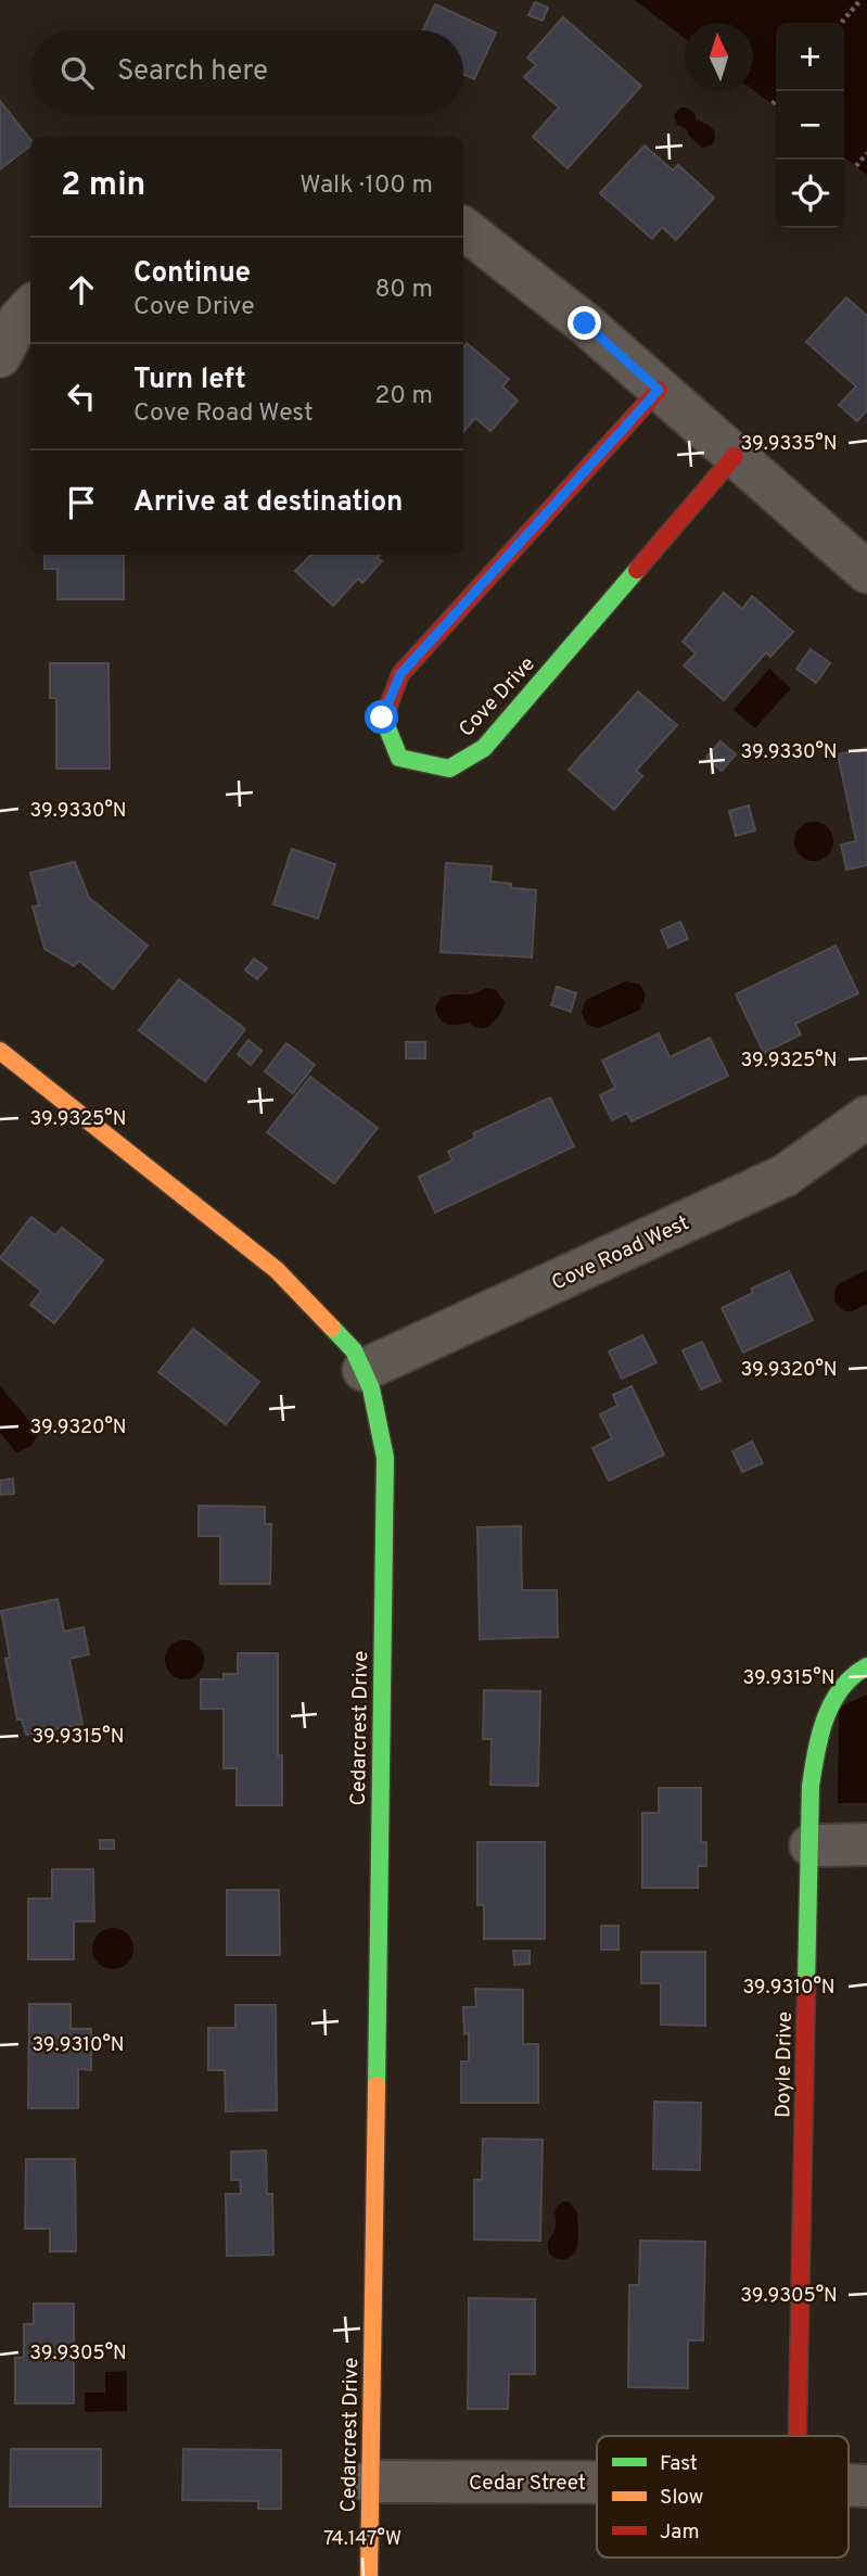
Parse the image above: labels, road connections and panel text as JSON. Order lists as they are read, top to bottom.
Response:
{
  "streets": {
    "street": [
      "Cove Drive",
      "Cove Road West",
      "Cedarcrest Drive",
      "Doyle Drive",
      "Cedar Street"
    ]
  },
  "crossings": [
    ["Cove Road West", "Cedarcrest Drive"],
    ["Cedarcrest Drive", "Cedar Street"]
  ],
  "legend": ["Fast", "Slow", "Jam"],
  "north": "top",
  "page": {
    "map_buttons": ["+", "−"],
    "search": "Search here",
    "heading": ["2 min", "Walk · 100 m"],
    "list": [
      ["Continue", "Cove Drive", "80 m"],
      ["Turn left", "Cove Road West", "20 m"],
      "Arrive at destination"
    ]
  },
  "coordinates": [
    "39.9335°N",
    "39.9330°N",
    "39.9325°N",
    "39.9320°N",
    "39.9315°N",
    "39.9310°N",
    "39.9305°N",
    "74.147°W"
  ]
}
